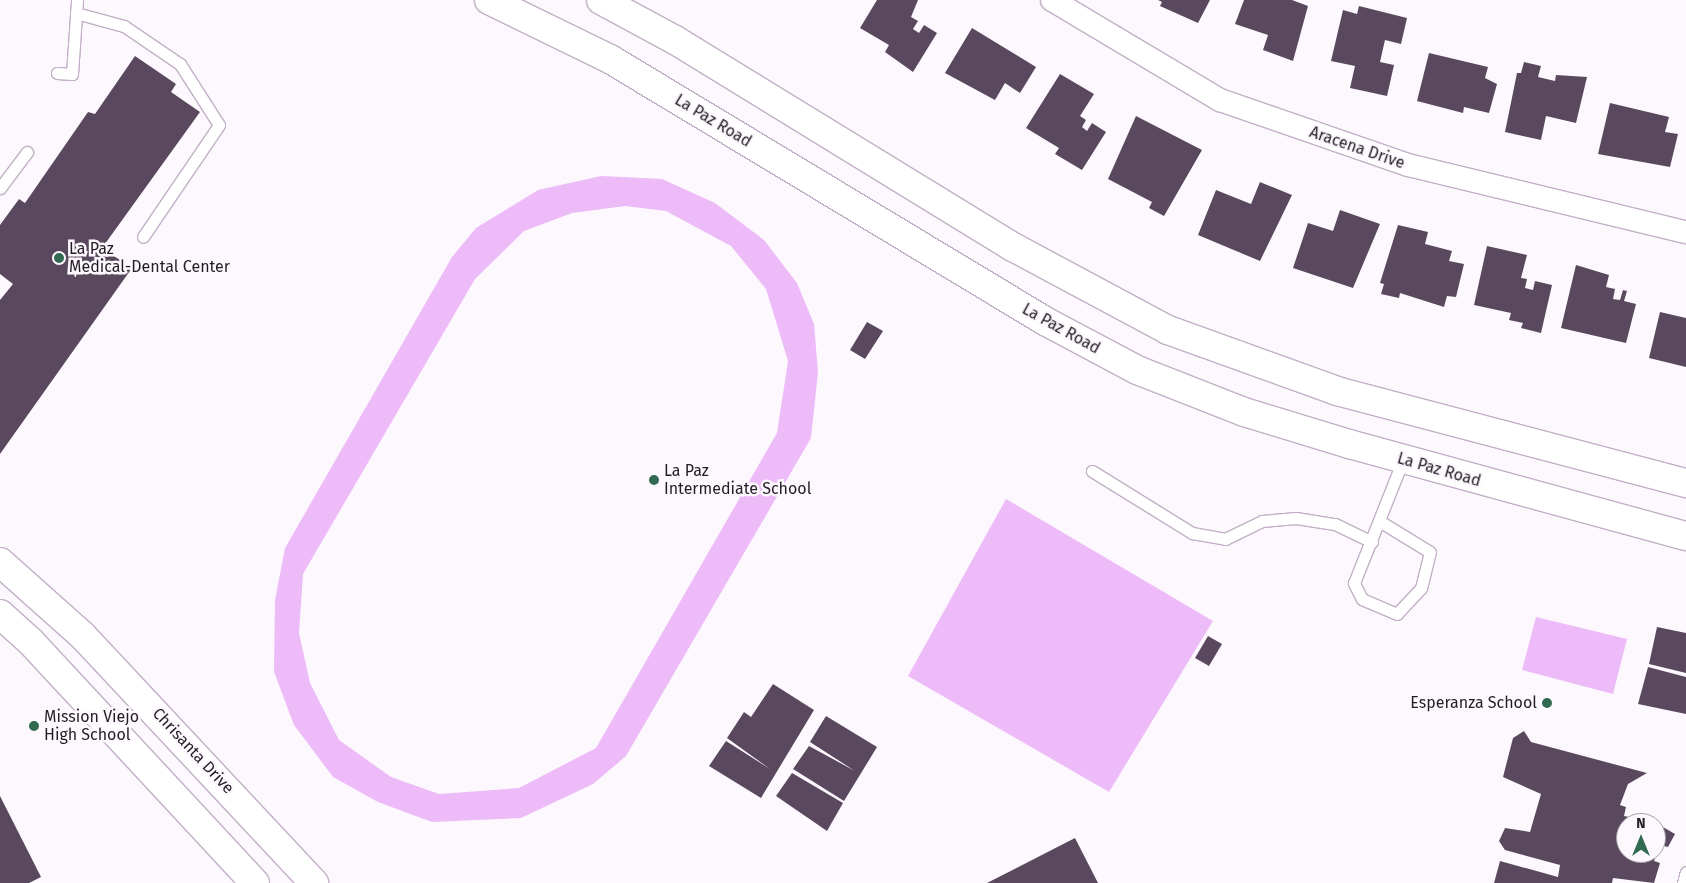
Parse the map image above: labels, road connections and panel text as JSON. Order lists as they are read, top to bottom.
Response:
{
  "streets": {
    "main road": ["La Paz Road", "Chrisanta Drive"],
    "street": ["Aracena Drive"]
  },
  "places": [
    "La Paz Medical-Dental Center",
    "La Paz Intermediate School",
    "Esperanza School",
    "Mission Viejo High School"
  ],
  "north": "top"
}
